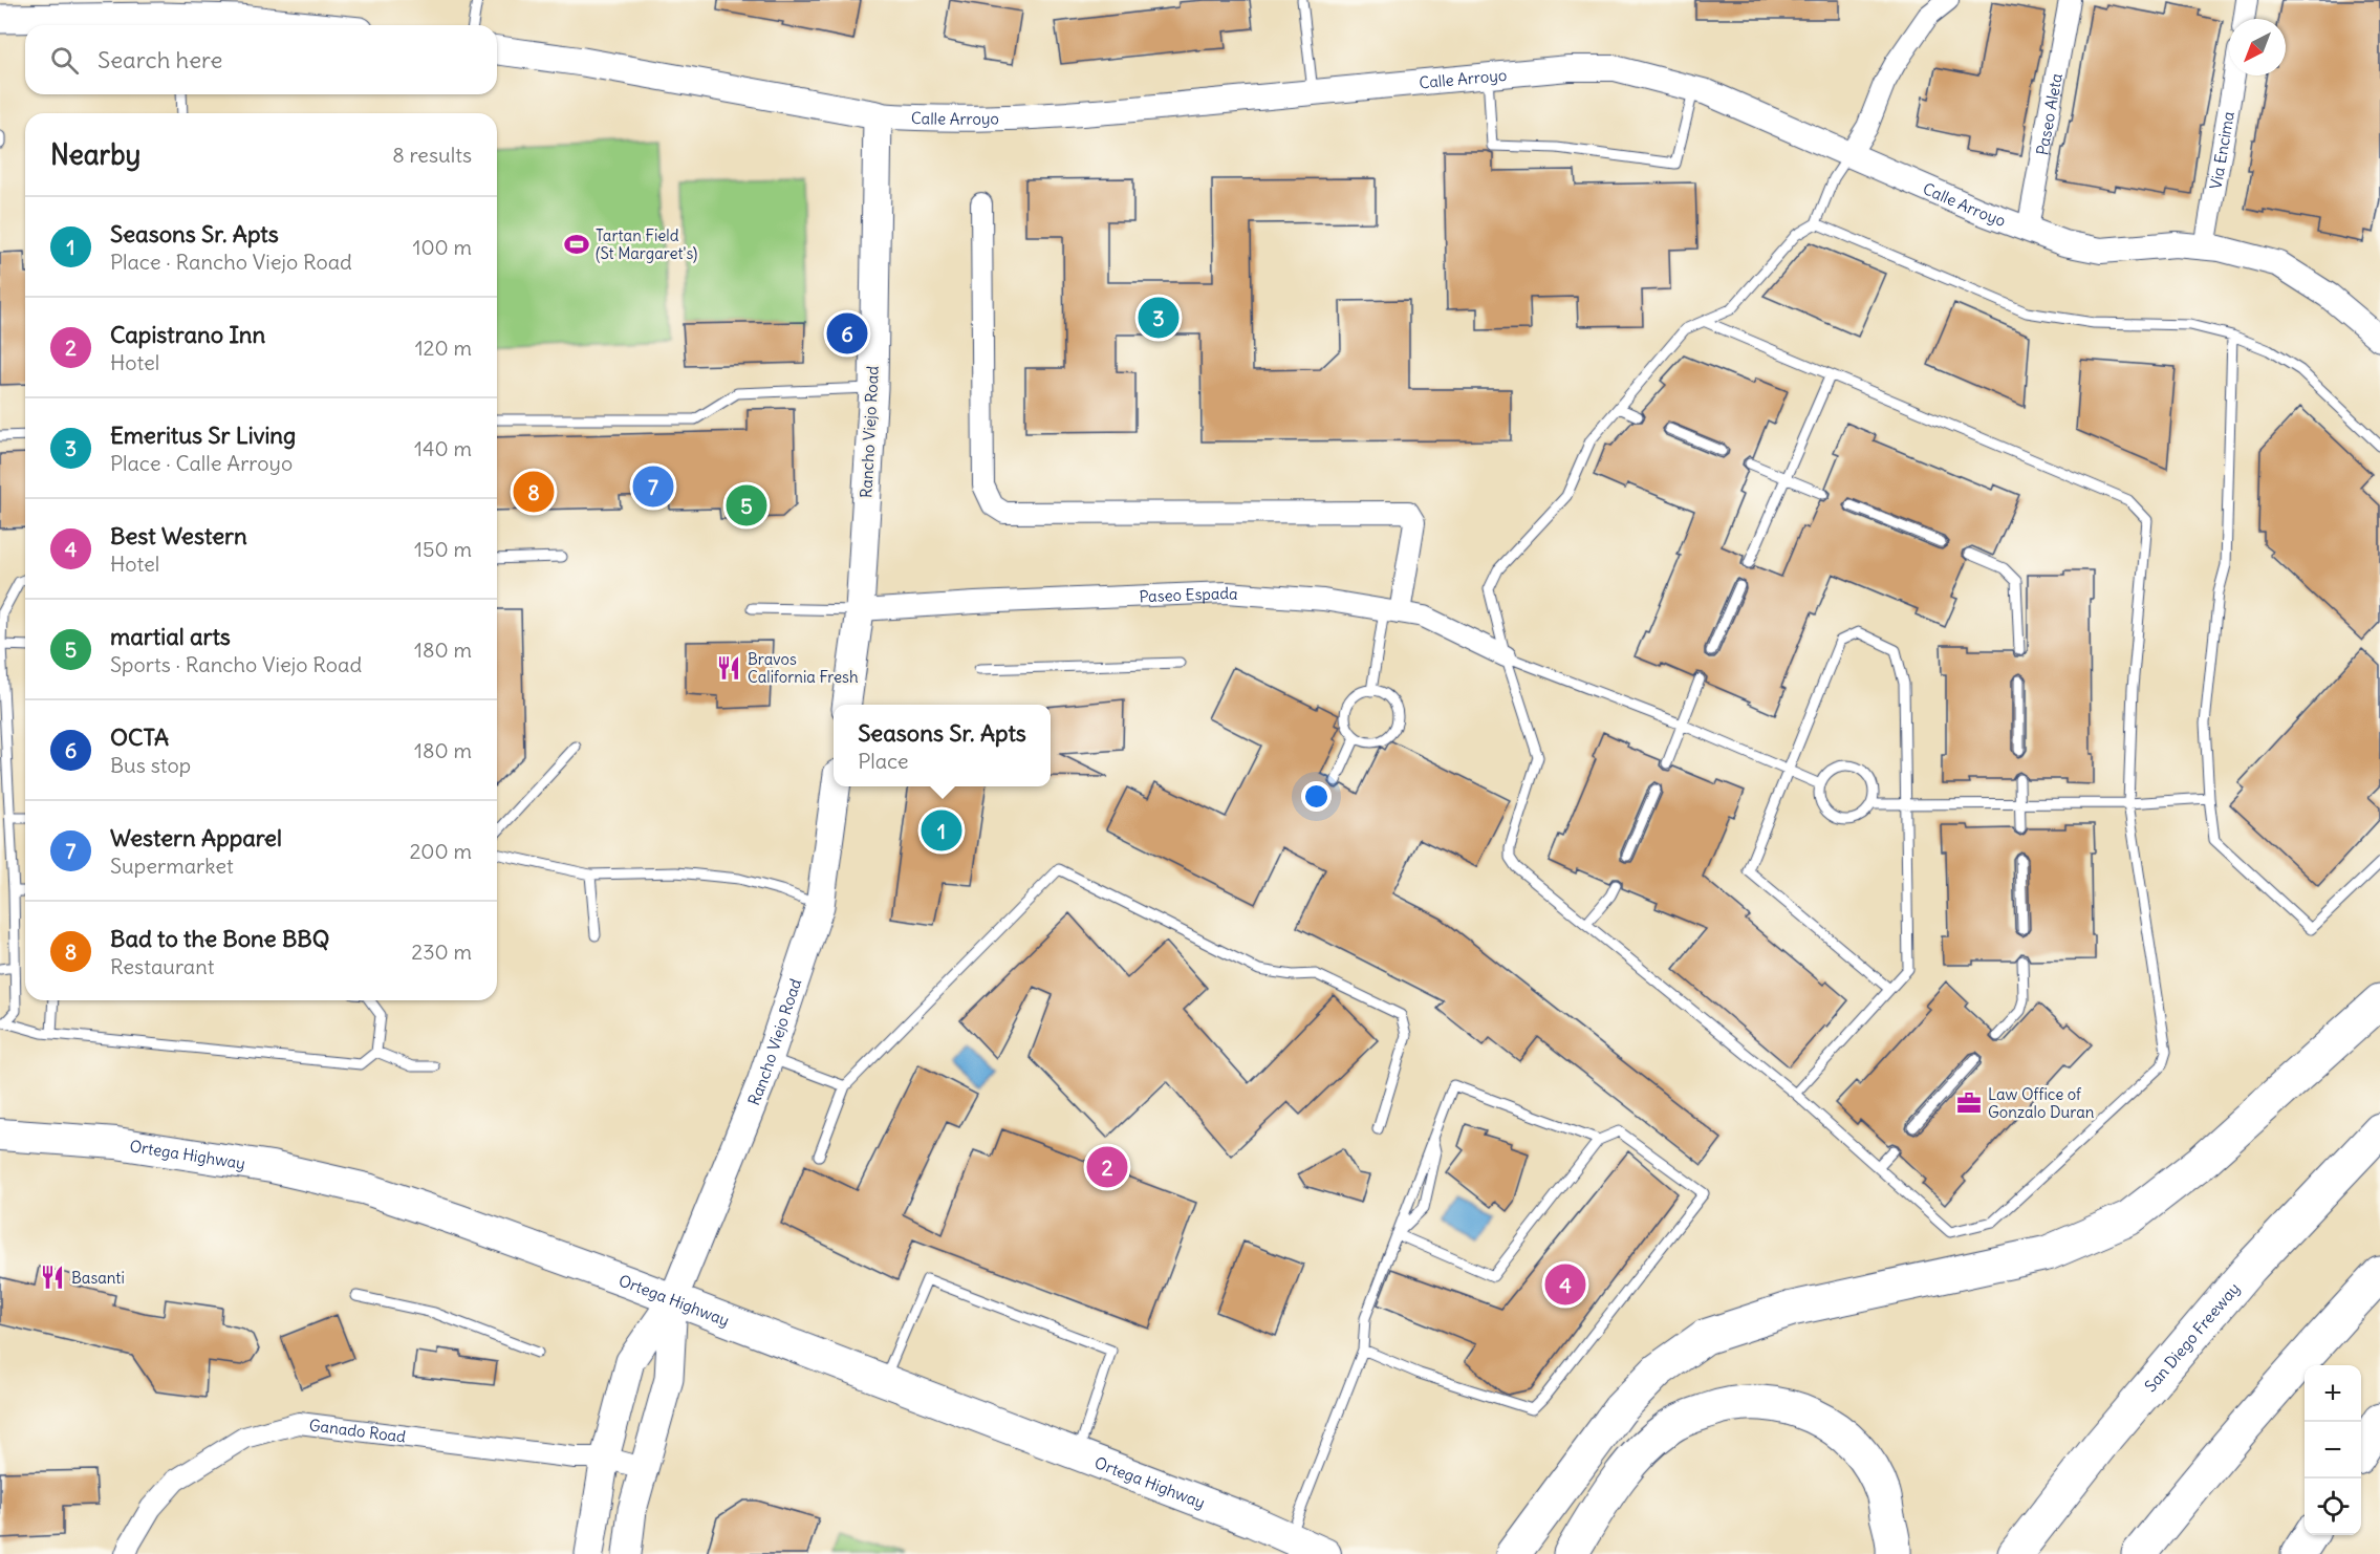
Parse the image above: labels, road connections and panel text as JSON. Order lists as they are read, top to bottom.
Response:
{
  "streets": {
    "highway": ["San Diego Freeway"],
    "main road": ["Calle Arroyo", "Rancho Viejo Road", "Ortega Highway"],
    "street": [
      "Paseo Aleta",
      "Via Encima",
      "Paseo Espada",
      "Ganado Road"
    ]
  },
  "crossings": [
    ["Calle Arroyo", "Paseo Aleta"],
    ["Calle Arroyo", "Via Encima"],
    ["Calle Arroyo", "Rancho Viejo Road"],
    ["Rancho Viejo Road", "Paseo Espada"],
    ["Rancho Viejo Road", "Ortega Highway"],
    ["Rancho Viejo Road", "Ganado Road"]
  ],
  "places": {
    "sports": ["Tartan Field (St Margaret's)"],
    "restaurant": ["Bravos California Fresh", "Basanti"],
    "office": ["Law Office of Gonzalo Duran"]
  },
  "north": "bottom left",
  "page": {
    "search": "Search here",
    "heading": ["Nearby", "8 results"],
    "list": [
      {
        "mark": "1",
        "name": "Seasons Sr. Apts",
        "note": "Place · Rancho Viejo Road",
        "value": "100 m"
      },
      {
        "mark": "2",
        "name": "Capistrano Inn",
        "note": "Hotel",
        "value": "120 m"
      },
      {
        "mark": "3",
        "name": "Emeritus Sr Living",
        "note": "Place · Calle Arroyo",
        "value": "140 m"
      },
      {
        "mark": "4",
        "name": "Best Western",
        "note": "Hotel",
        "value": "150 m"
      },
      {
        "mark": "5",
        "name": "martial arts",
        "note": "Sports · Rancho Viejo Road",
        "value": "180 m"
      },
      {
        "mark": "6",
        "name": "OCTA",
        "note": "Bus stop",
        "value": "180 m"
      },
      {
        "mark": "7",
        "name": "Western Apparel",
        "note": "Supermarket",
        "value": "200 m"
      },
      {
        "mark": "8",
        "name": "Bad to the Bone BBQ",
        "note": "Restaurant",
        "value": "230 m"
      }
    ],
    "pins": [
      "3",
      "6",
      "7",
      "8",
      "5",
      "1",
      "2",
      "4"
    ],
    "popup": ["Seasons Sr. Apts", "Place"],
    "map_buttons": ["+", "−"]
  }
}
